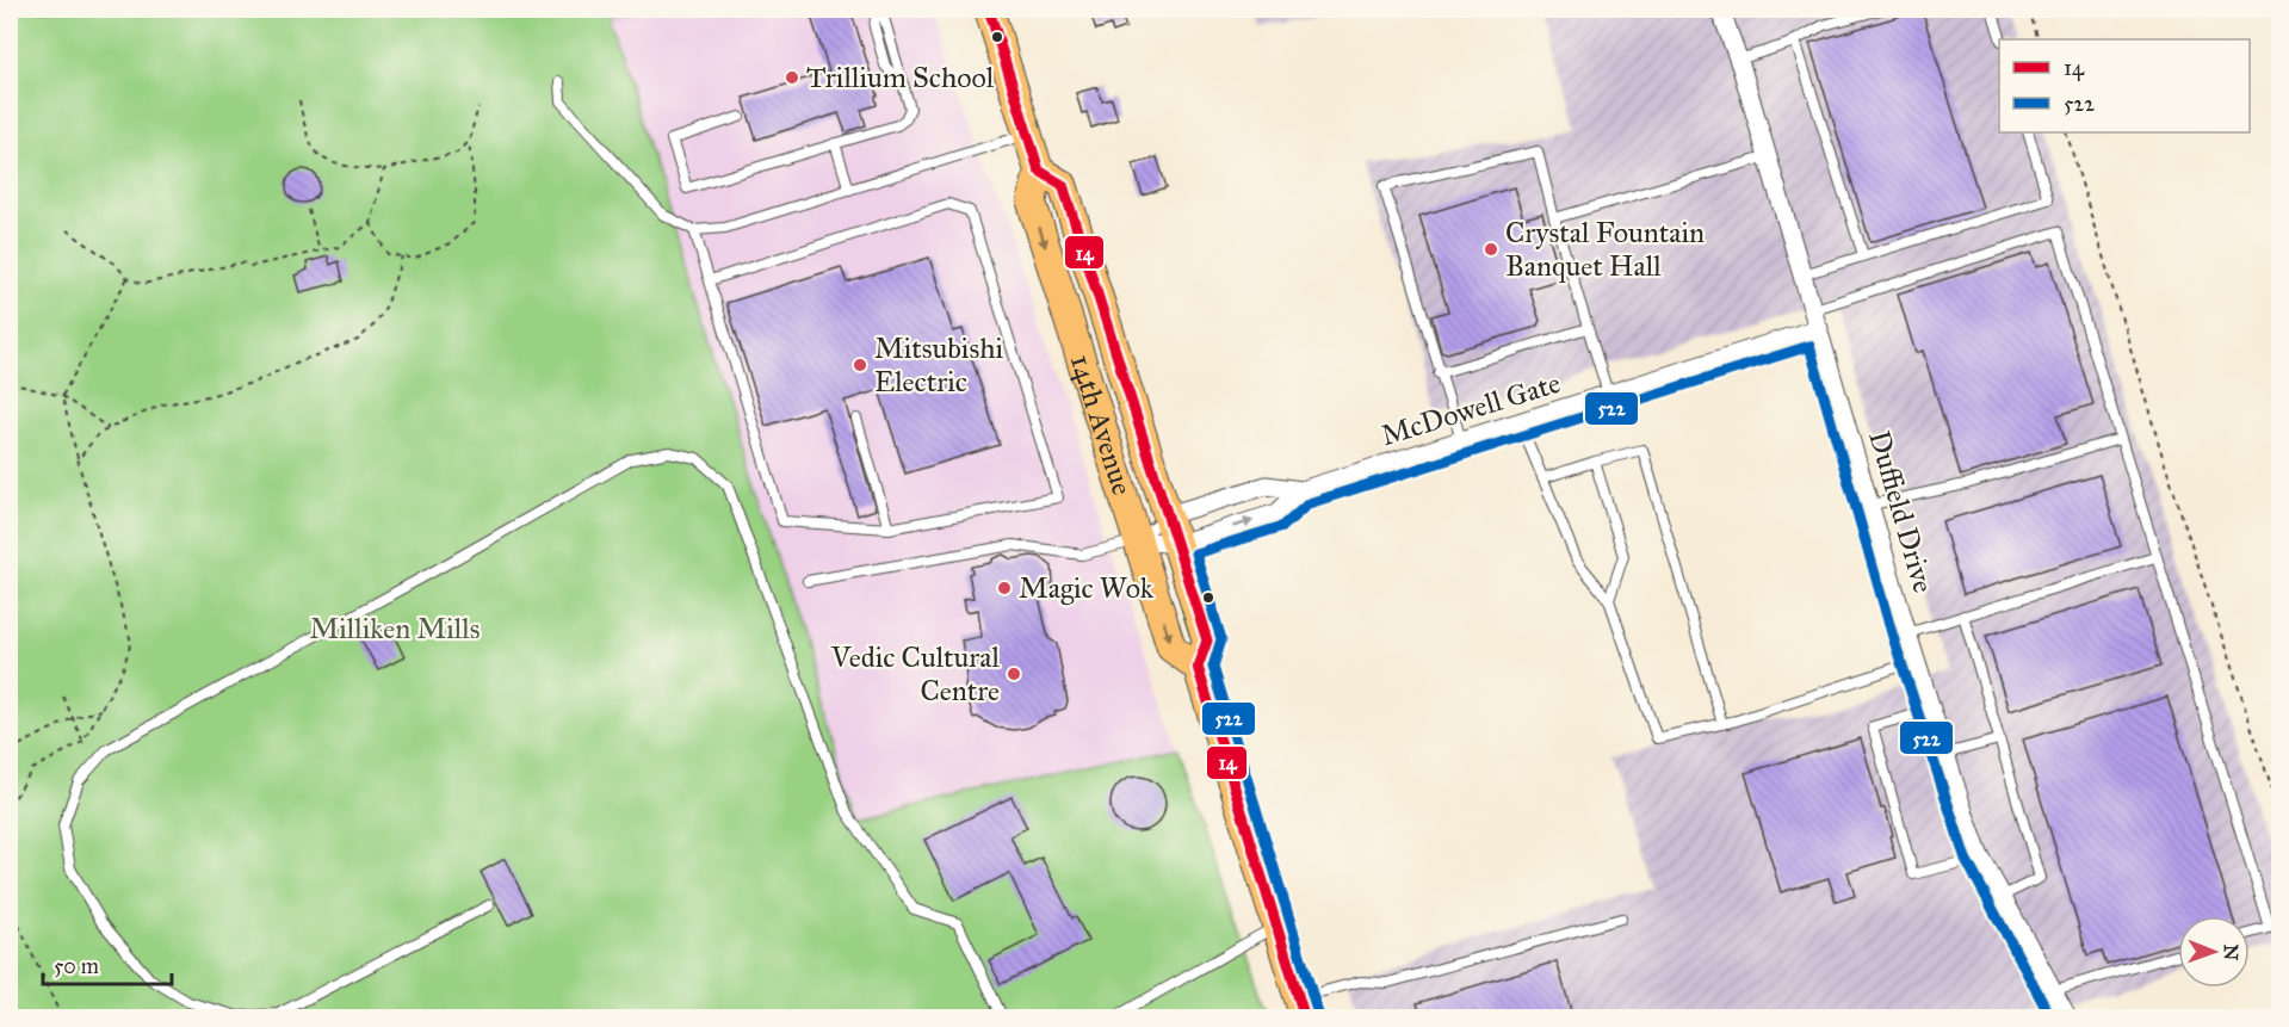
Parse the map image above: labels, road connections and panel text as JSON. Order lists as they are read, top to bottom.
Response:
{
  "streets": {
    "main road": ["14th Avenue"],
    "street": ["McDowell Gate", "Duffield Drive"]
  },
  "crossings": [
    ["McDowell Gate", "14th Avenue"],
    ["McDowell Gate", "Duffield Drive"]
  ],
  "parks": ["Milliken Mills"],
  "places": [
    "Trillium School",
    "Crystal Fountain Banquet Hall",
    "Mitsubishi Electric",
    "Magic Wok",
    "Vedic Cultural Centre"
  ],
  "lines": ["transit line 14", "transit line 522"],
  "legend": ["14", "522"],
  "scale_bar": "50 m",
  "north": "right"
}
